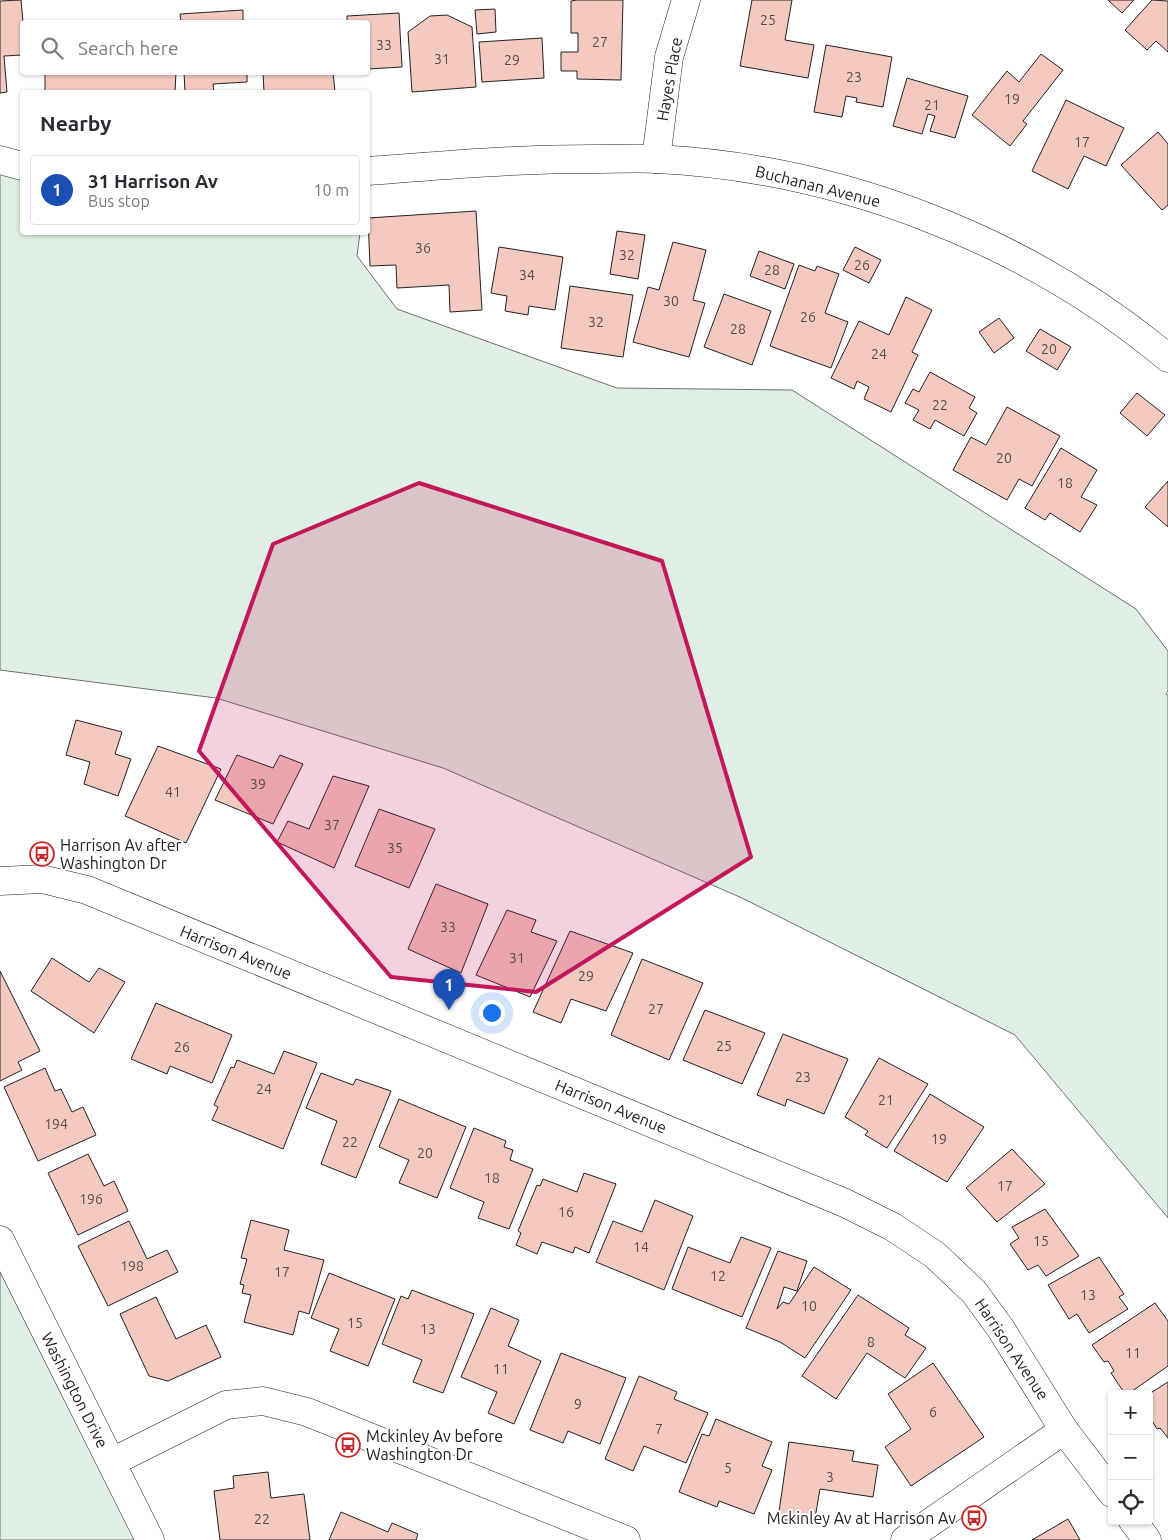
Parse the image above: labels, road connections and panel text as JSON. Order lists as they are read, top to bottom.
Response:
{
  "streets": {
    "street": [
      "Hayes Place",
      "Buchanan Avenue",
      "Harrison Avenue",
      "Washington Drive"
    ]
  },
  "crossings": [
    ["Hayes Place", "Buchanan Avenue"]
  ],
  "places": {
    "bus stop": ["Harrison Av after Washington Dr", "Mckinley Av before Washington Dr", "Mckinley Av at Harrison Av"]
  },
  "house_numbers": [
    "25",
    "27",
    "33",
    "31",
    "29",
    "23",
    "19",
    "21",
    "17",
    "36",
    "32",
    "26",
    "28",
    "34",
    "30",
    "26",
    "32",
    "28",
    "20",
    "24",
    "22",
    "20",
    "18",
    "39",
    "41",
    "37",
    "35",
    "33",
    "31",
    "29",
    "27",
    "25",
    "26",
    "23",
    "24",
    "21",
    "194",
    "19",
    "22",
    "20",
    "18",
    "17",
    "196",
    "16",
    "15",
    "14",
    "198",
    "17",
    "12",
    "13",
    "10",
    "15",
    "13",
    "8",
    "11",
    "11",
    "9",
    "6",
    "7",
    "5",
    "3",
    "22"
  ],
  "page": {
    "search": "Search here",
    "heading": "Nearby",
    "list": [
      {
        "mark": "1",
        "name": "31 Harrison Av",
        "note": "Bus stop",
        "value": "10 m"
      }
    ],
    "pins": "1",
    "map_buttons": ["+", "−"]
  }
}
